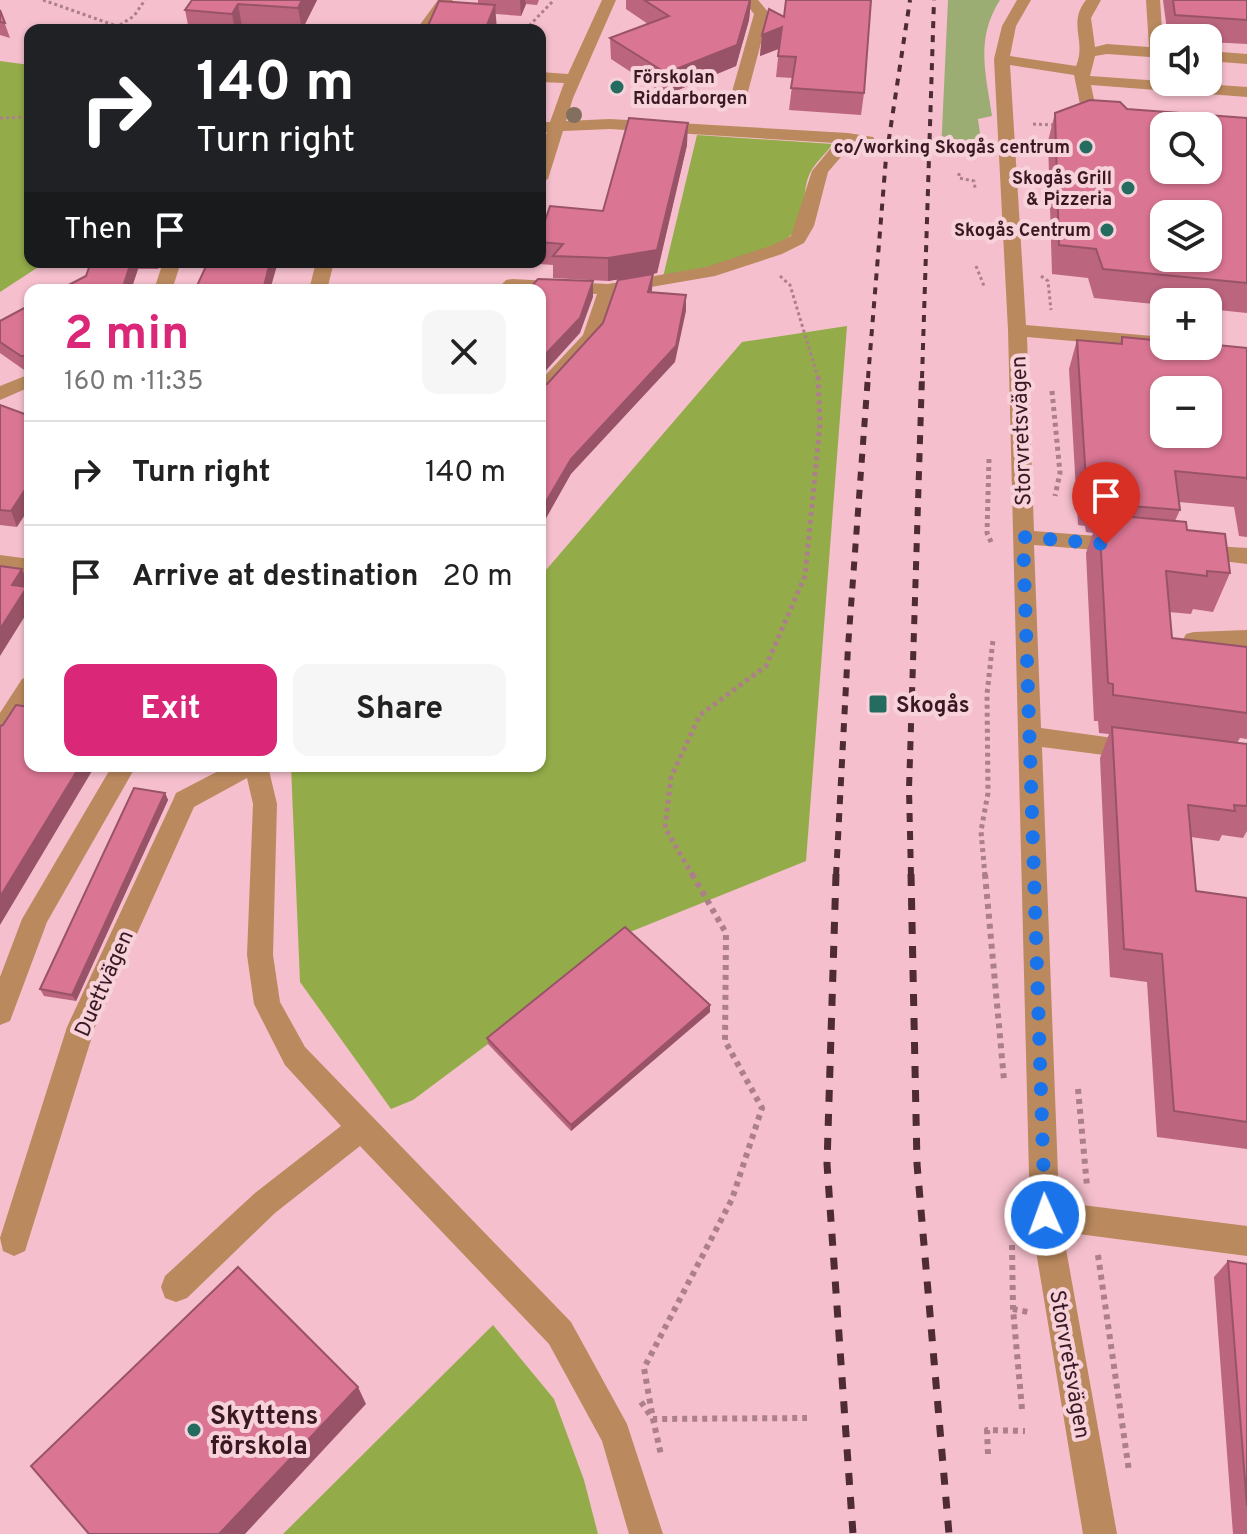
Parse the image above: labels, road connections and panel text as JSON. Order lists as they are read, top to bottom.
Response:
{
  "streets": {
    "street": ["Storvretsvägen", "Duettvägen"]
  },
  "places": {
    "other": [
      "Förskolan Riddarborgen",
      "co/working Skogås centrum",
      "Skogås Grill & Pizzeria",
      "Skogås Centrum",
      "Skyttens förskola"
    ],
    "transit": ["Skogås"]
  },
  "page": {
    "map_buttons": ["+", "−"],
    "turn": ["140 m", "Turn right"],
    "then": "Then",
    "heading": ["2 min", "160 m · 11:35"],
    "list": [
      {
        "name": "Turn right",
        "value": "140 m"
      },
      {
        "name": "Arrive at destination",
        "value": "20 m"
      }
    ],
    "buttons": ["Exit", "Share"]
  }
}
